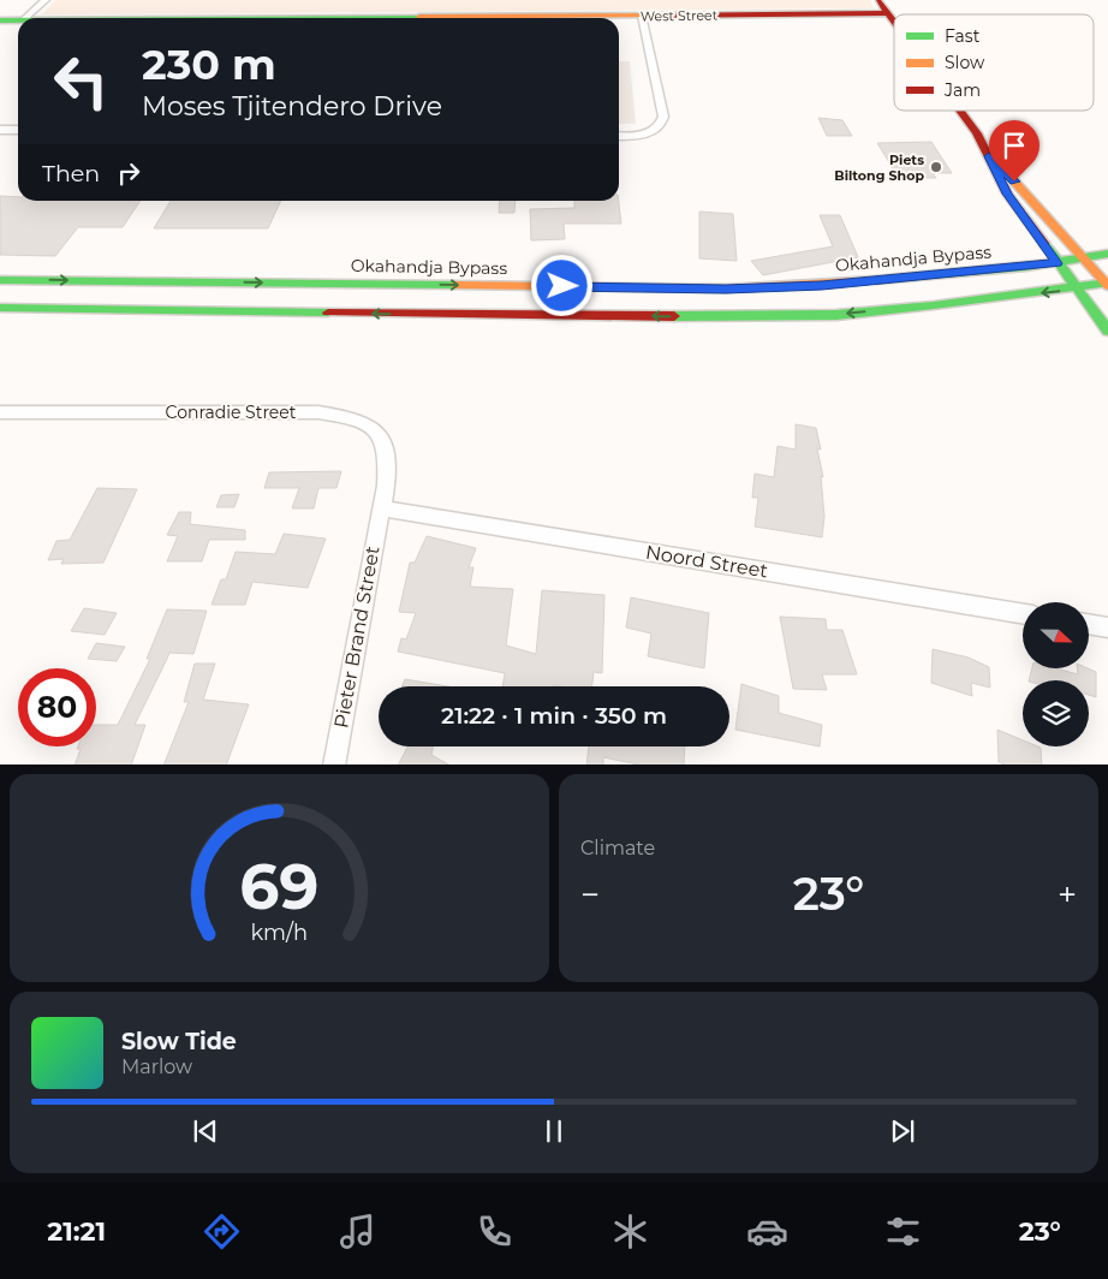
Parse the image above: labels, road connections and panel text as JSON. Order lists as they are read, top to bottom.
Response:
{
  "streets": {
    "main road": ["West Street", "Okahandja Bypass"],
    "street": ["Conradie Street", "Noord Street", "Pieter Brand Street"]
  },
  "crossings": [
    ["Conradie Street", "Noord Street"],
    ["Conradie Street", "Pieter Brand Street"],
    ["Noord Street", "Pieter Brand Street"]
  ],
  "places": ["Piets Biltong Shop"],
  "legend": ["Fast", "Slow", "Jam"],
  "north": "right",
  "page": {
    "turn": ["230 m", "Moses Tjitendero Drive"],
    "then": "Then",
    "limit": "80",
    "trip": "21:22 · 1 min · 350 m",
    "tile": "Climate",
    "heat": ["−", "23°", "+"],
    "song": ["Slow Tide", "Marlow"],
    "tabs": ["21:21", "23°"],
    "gauge": ["69", "km/h"]
  }
}
